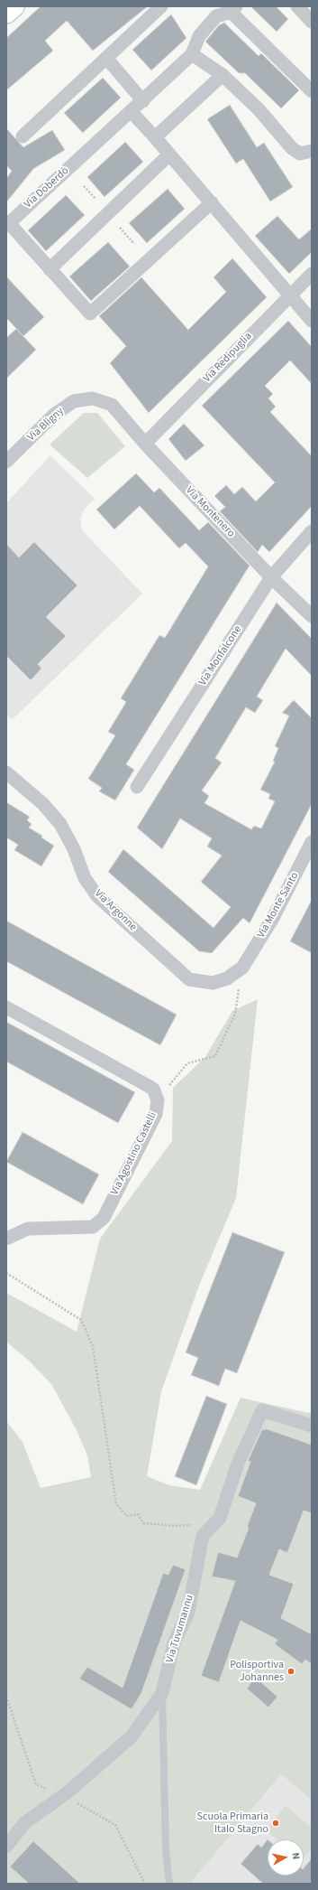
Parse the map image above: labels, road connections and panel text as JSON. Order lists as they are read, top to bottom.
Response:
{
  "streets": {
    "street": [
      "Via Doberdò",
      "Via Redipuglia",
      "Via Bligny",
      "Via Montenero",
      "Via Monfalcone",
      "Via Monte Santo",
      "Via Argonne",
      "Via Agostino Castelli",
      "Via Tuvumannu"
    ]
  },
  "crossings": [
    ["Via Redipuglia", "Via Montenero"],
    ["Via Bligny", "Via Montenero"],
    ["Via Montenero", "Via Monfalcone"],
    ["Via Monte Santo", "Via Argonne"]
  ],
  "places": ["Polisportiva Johannes", "Scuola Primaria Italo Stagno"],
  "north": "right"
}
